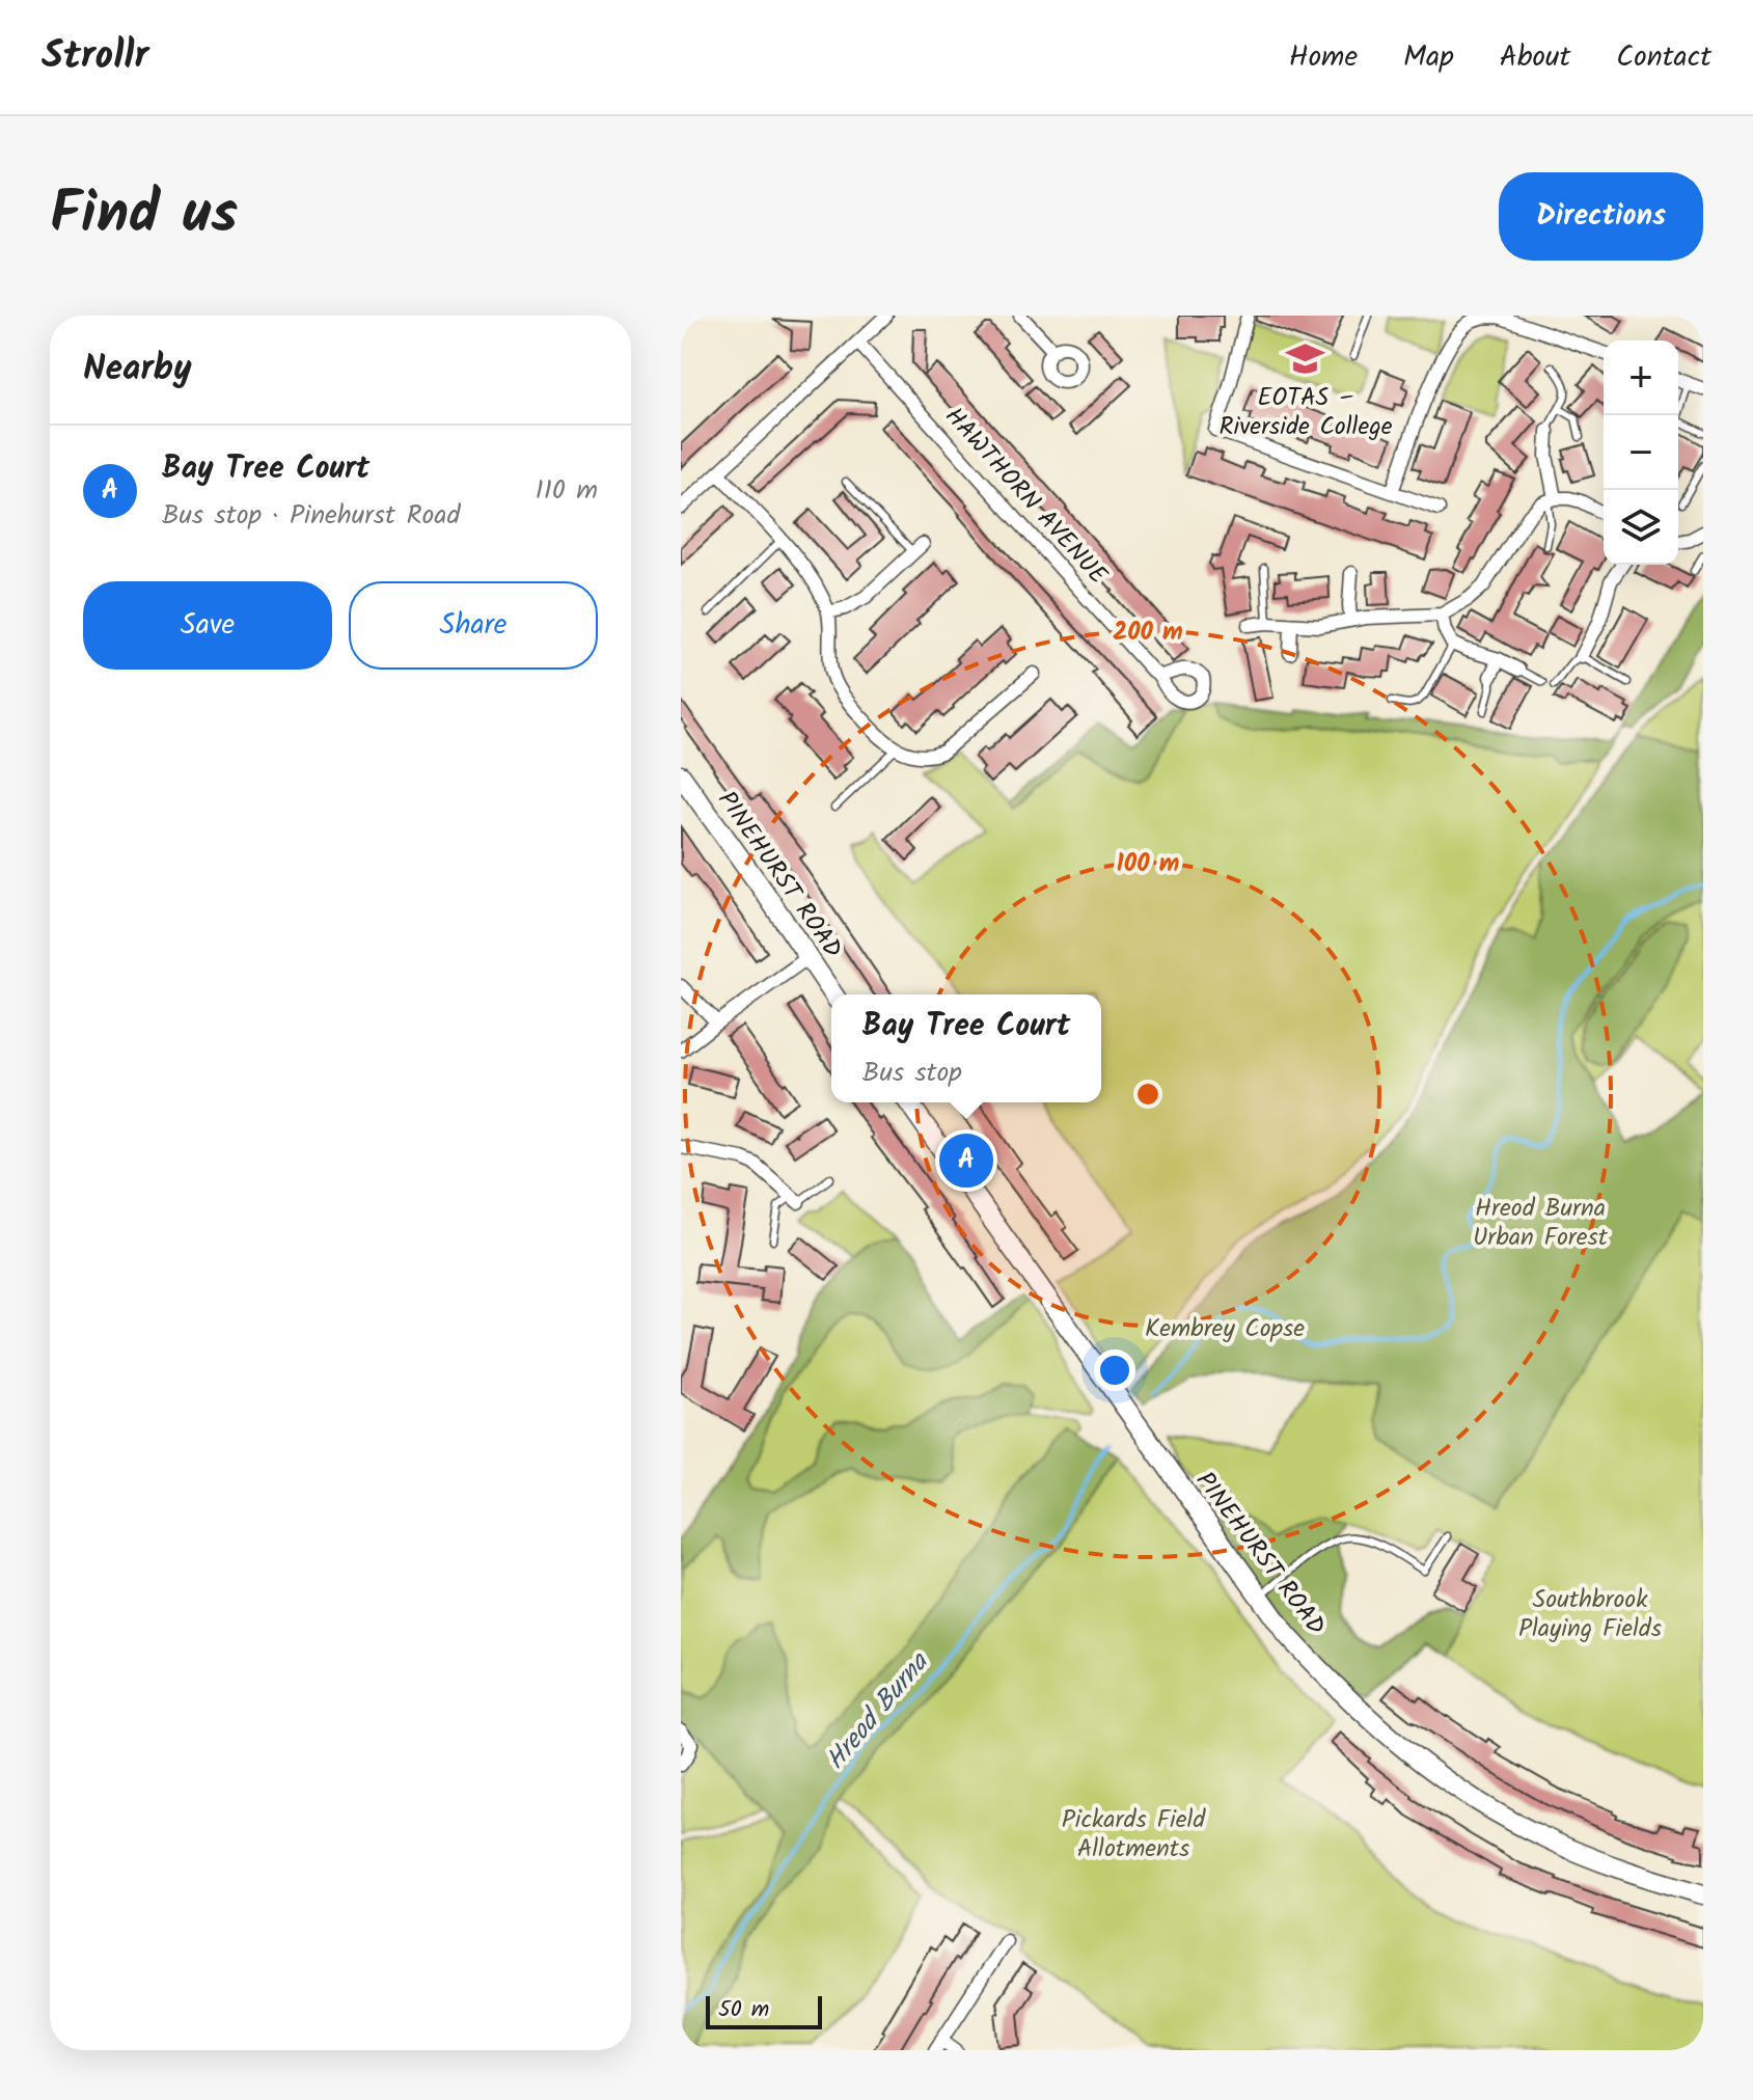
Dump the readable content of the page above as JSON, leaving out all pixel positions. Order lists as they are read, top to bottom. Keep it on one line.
{"streets":{"street":["HAWTHORN AVENUE","PINEHURST ROAD"]},"water":["Hreod Burna"],"parks":["Hreod Burna Urban Forest","Kembrey Copse","Southbrook Playing Fields","Pickards Field Allotments"],"places":{"school or university":["EOTAS – Riverside College"]},"scale_bar":"50 m","page":{"header":"Strollr","nav":["Home","Map","About","Contact"],"title":"Find us","buttons":["Directions",["Save","Share"]],"heading":"Nearby","map_buttons":["+","−"],"list":[{"mark":"A","name":"Bay Tree Court","note":"Bus stop · Pinehurst Road","value":"110 m"}],"popup":["Bay Tree Court","Bus stop"],"pins":"A","scale":"50 m"},"rings":["200 m","100 m"]}
